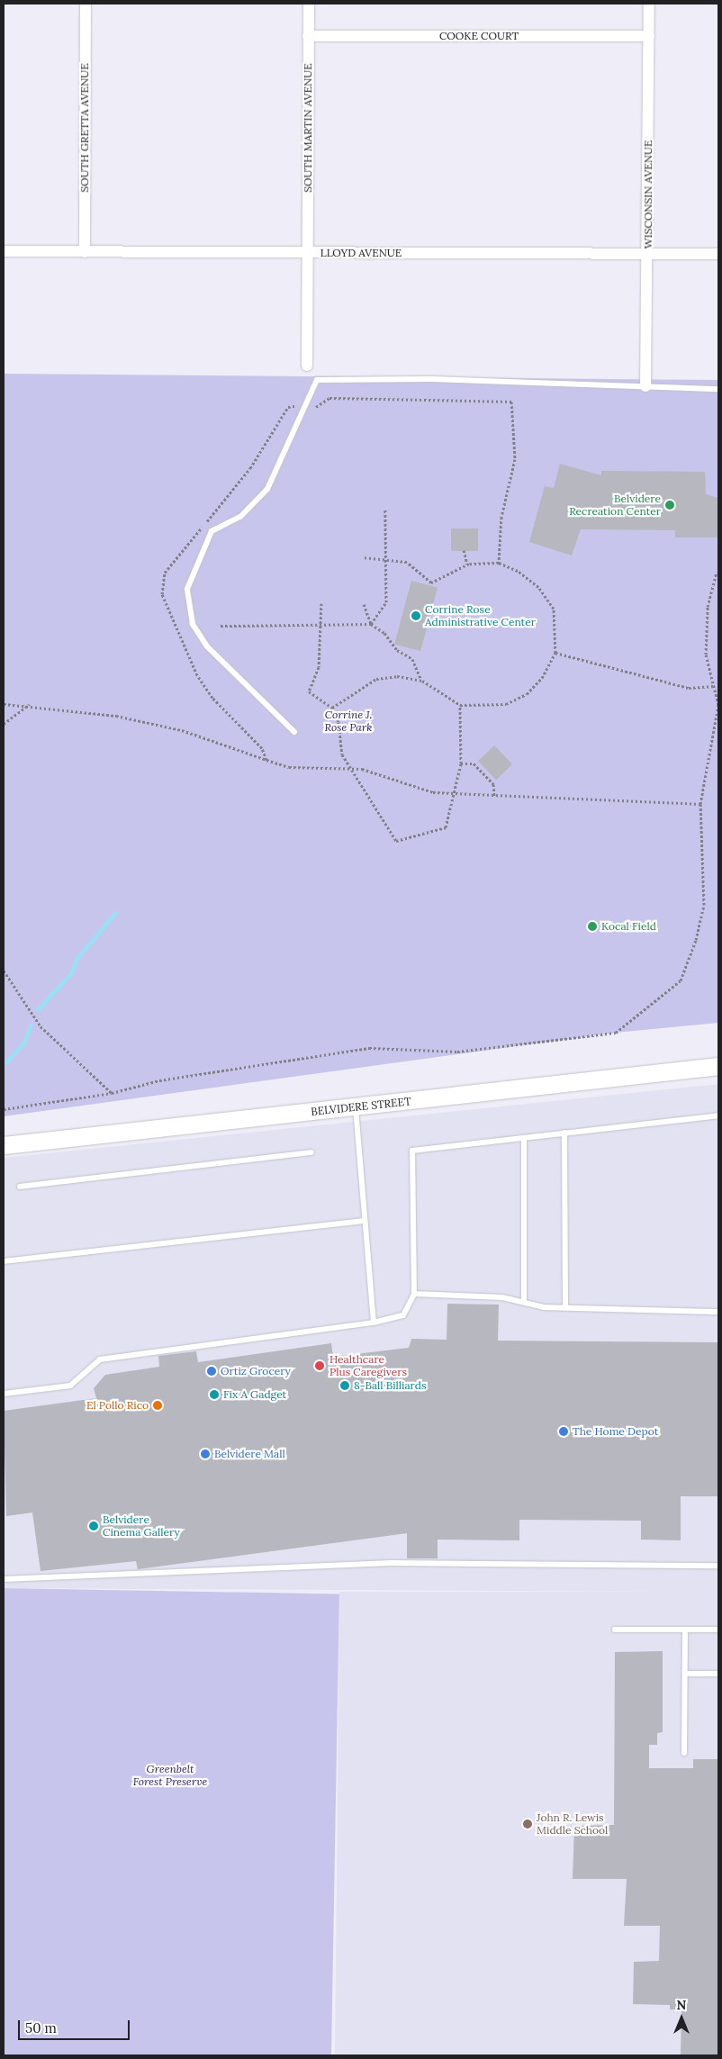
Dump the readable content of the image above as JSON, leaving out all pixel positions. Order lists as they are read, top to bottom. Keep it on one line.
{"streets":{"main road":["BELVIDERE STREET"],"street":["COOKE COURT","SOUTH GRETTA AVENUE","SOUTH MARTIN AVENUE","WISCONSIN AVENUE","LLOYD AVENUE"]},"crossings":[["COOKE COURT","SOUTH MARTIN AVENUE"],["COOKE COURT","WISCONSIN AVENUE"],["SOUTH GRETTA AVENUE","LLOYD AVENUE"],["SOUTH MARTIN AVENUE","LLOYD AVENUE"],["WISCONSIN AVENUE","LLOYD AVENUE"]],"parks":["Corrine J. Rose Park","Greenbelt Forest Preserve"],"places":["Belvidere Recreation Center","Corrine Rose Administrative Center","Kocal Field","Healthcare Plus Caregivers","Ortiz Grocery","8-Ball Billiards","Fix A Gadget","El Pollo Rico","The Home Depot","Belvidere Mall","Belvidere Cinema Gallery","John R. Lewis Middle School"],"scale_bar":"50 m","north":"top"}
